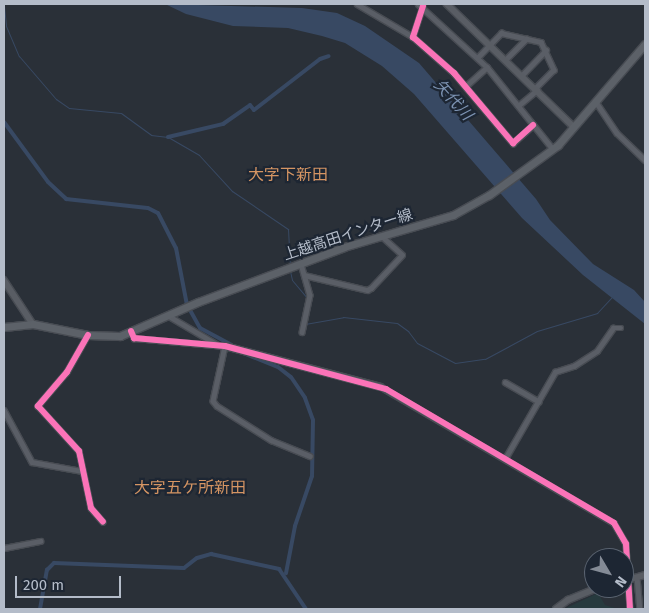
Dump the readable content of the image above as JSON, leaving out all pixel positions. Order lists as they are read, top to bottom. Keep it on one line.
{"streets":{"main road":["上越高田インター線"]},"districts":["大字下新田","大字五ケ所新田"],"water":["矢代川"],"scale_bar":"200 m","north":"bottom right"}
